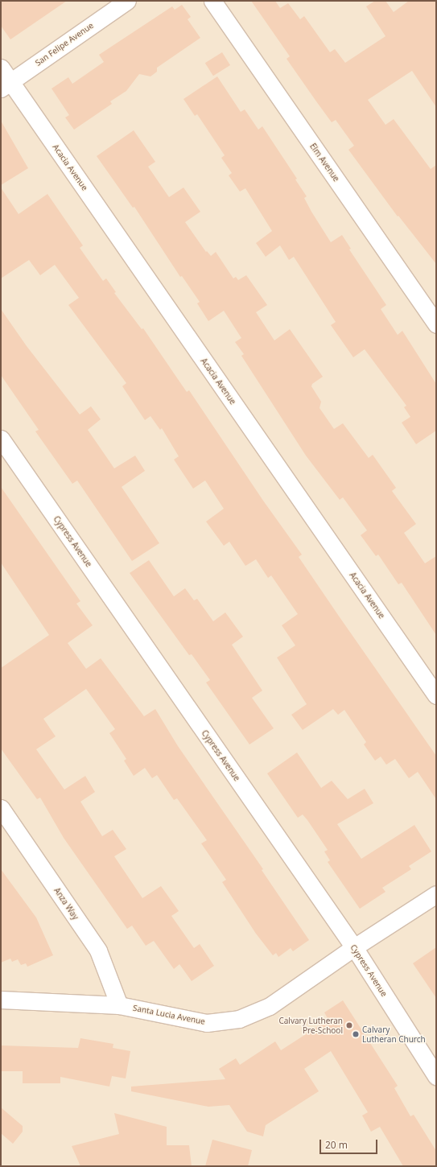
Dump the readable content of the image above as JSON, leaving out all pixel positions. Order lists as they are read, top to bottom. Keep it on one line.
{"streets":{"street":["San Felipe Avenue","Elm Avenue","Acacia Avenue","Cypress Avenue","Anza Way","Santa Lucia Avenue"]},"crossings":[["San Felipe Avenue","Acacia Avenue"],["Cypress Avenue","Santa Lucia Avenue"],["Anza Way","Santa Lucia Avenue"]],"places":["Calvary Lutheran Pre-School","Calvary Lutheran Church"],"scale_bar":"20 m"}
